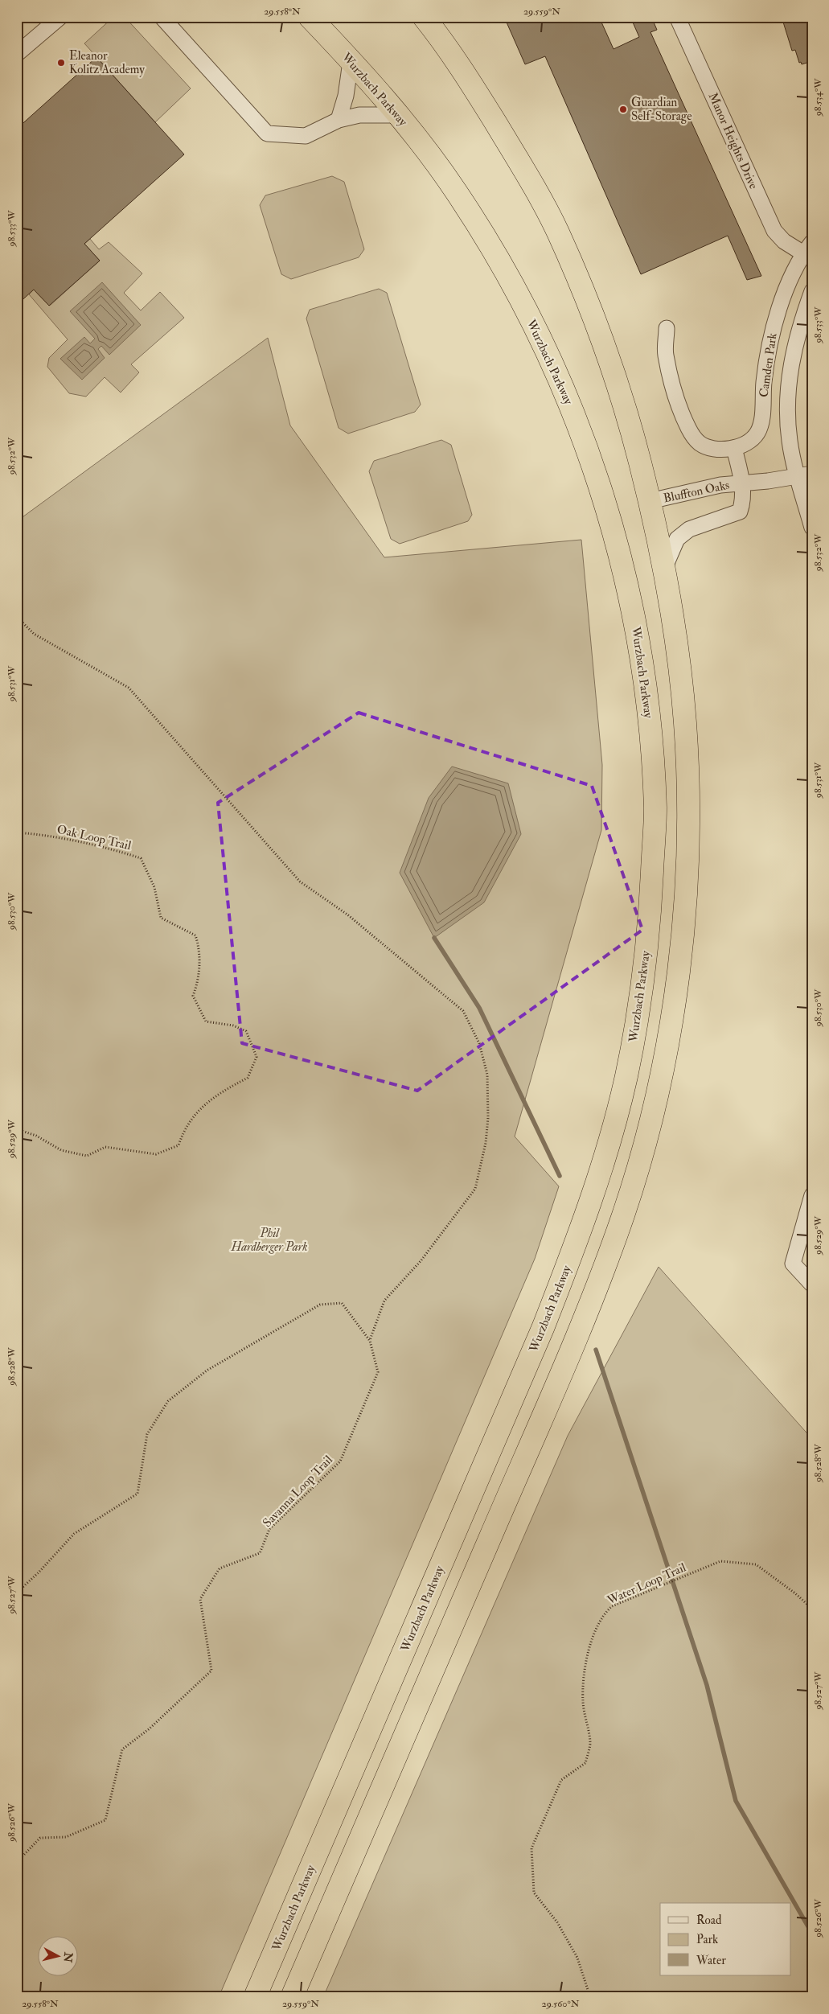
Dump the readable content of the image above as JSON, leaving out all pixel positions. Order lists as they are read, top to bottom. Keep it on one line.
{"streets":{"highway":["Wurzbach Parkway"],"street":["Manor Heights Drive","Camden Park","Bluffton Oaks"],"path":["Oak Loop Trail","Savanna Loop Trail","Water Loop Trail"]},"crossings":[["Manor Heights Drive","Camden Park"]],"parks":["Phil Hardberger Park"],"places":["Eleanor Kolitz Academy","Guardian Self-Storage"],"legend":["Road","Park","Water"],"north":"right","coordinates":["29.558°N","29.559°N","98.534°W","98.533°W","98.532°W","98.531°W","98.530°W","98.529°W","98.528°W","98.527°W","98.526°W","29.560°N"]}
